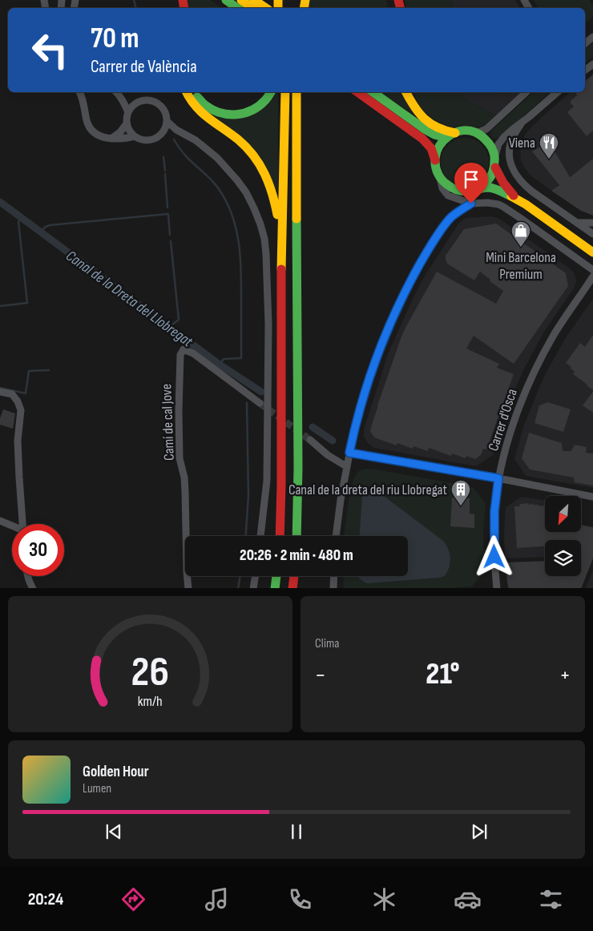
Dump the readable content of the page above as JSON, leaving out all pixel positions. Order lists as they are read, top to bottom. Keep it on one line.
{"streets":{"street":["Carrer d'Osca","Camí de cal Jove"]},"water":["Canal de la Dreta del Llobregat"],"places":{"restaurant":["Viena"],"shop":["Mini Barcelona Premium"],"building":["Canal de la dreta del riu Llobregat"]},"north":"bottom left","page":{"turn":["70 m","Carrer de València"],"limit":"30","trip":"20:26 · 2 min · 480 m","tile":"Clima","heat":["−","21°","+"],"song":["Golden Hour","Lumen"],"tabs":"20:24","gauge":["26","km/h"]}}
